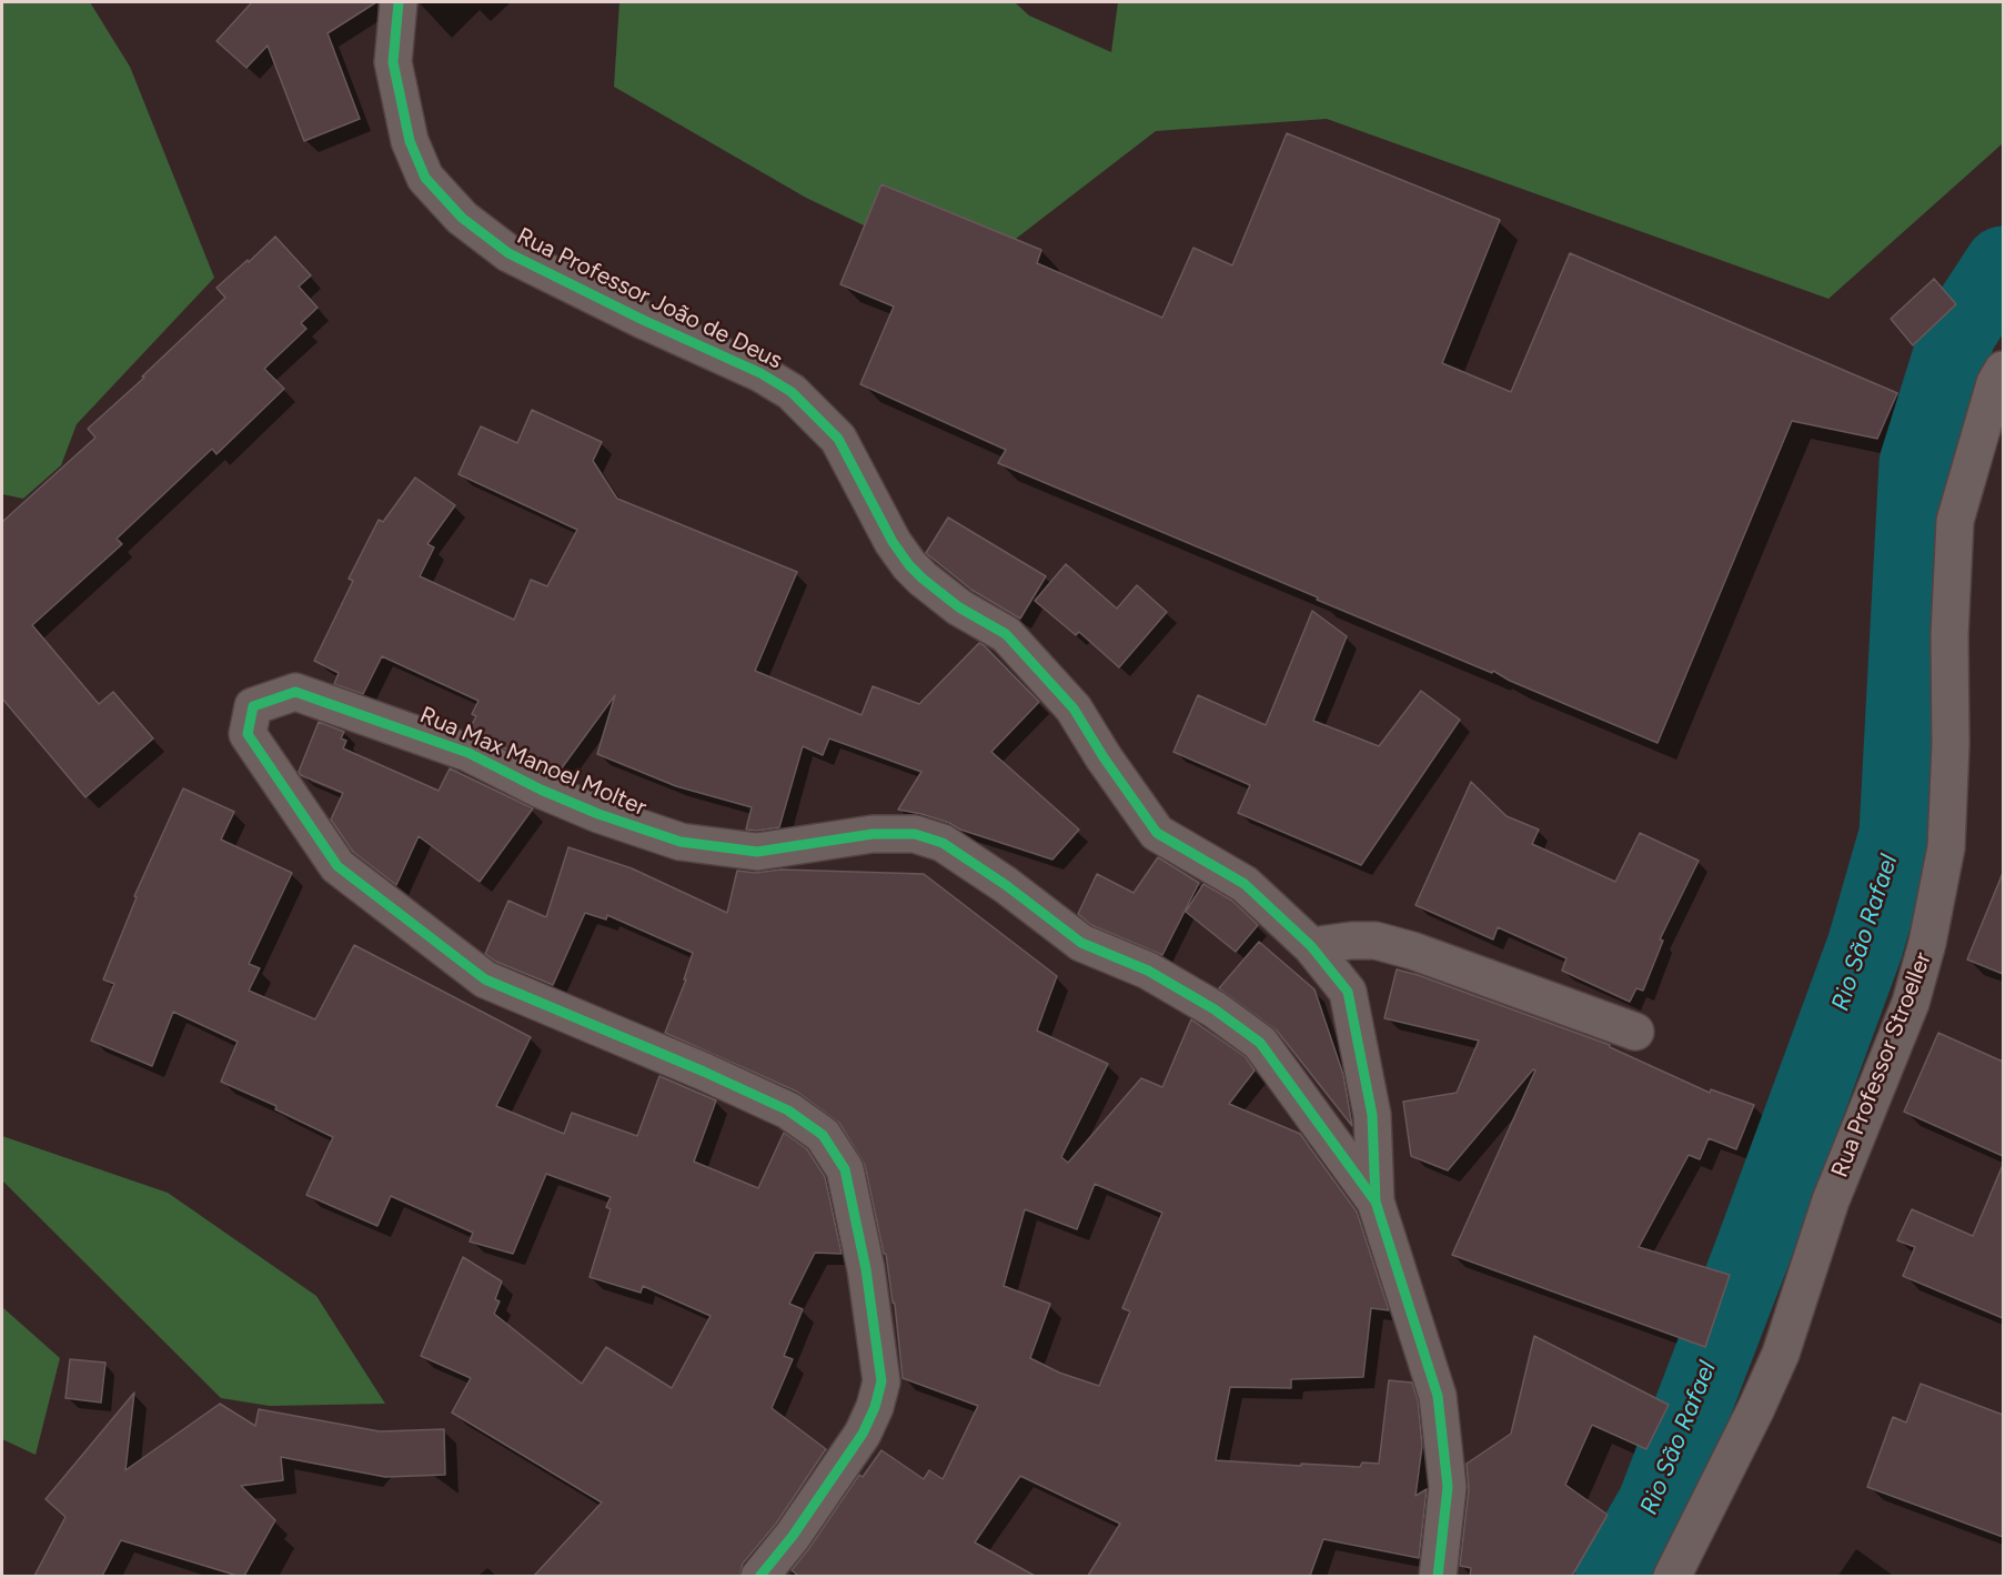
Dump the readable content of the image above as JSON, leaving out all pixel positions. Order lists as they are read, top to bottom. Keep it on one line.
{"streets":{"street":["Rua Professor João de Deus","Rua Max Manoel Molter","Rua Professor Stroeller"]},"crossings":[["Rua Professor João de Deus","Rua Max Manoel Molter"]],"water":["Rio São Rafael"]}
